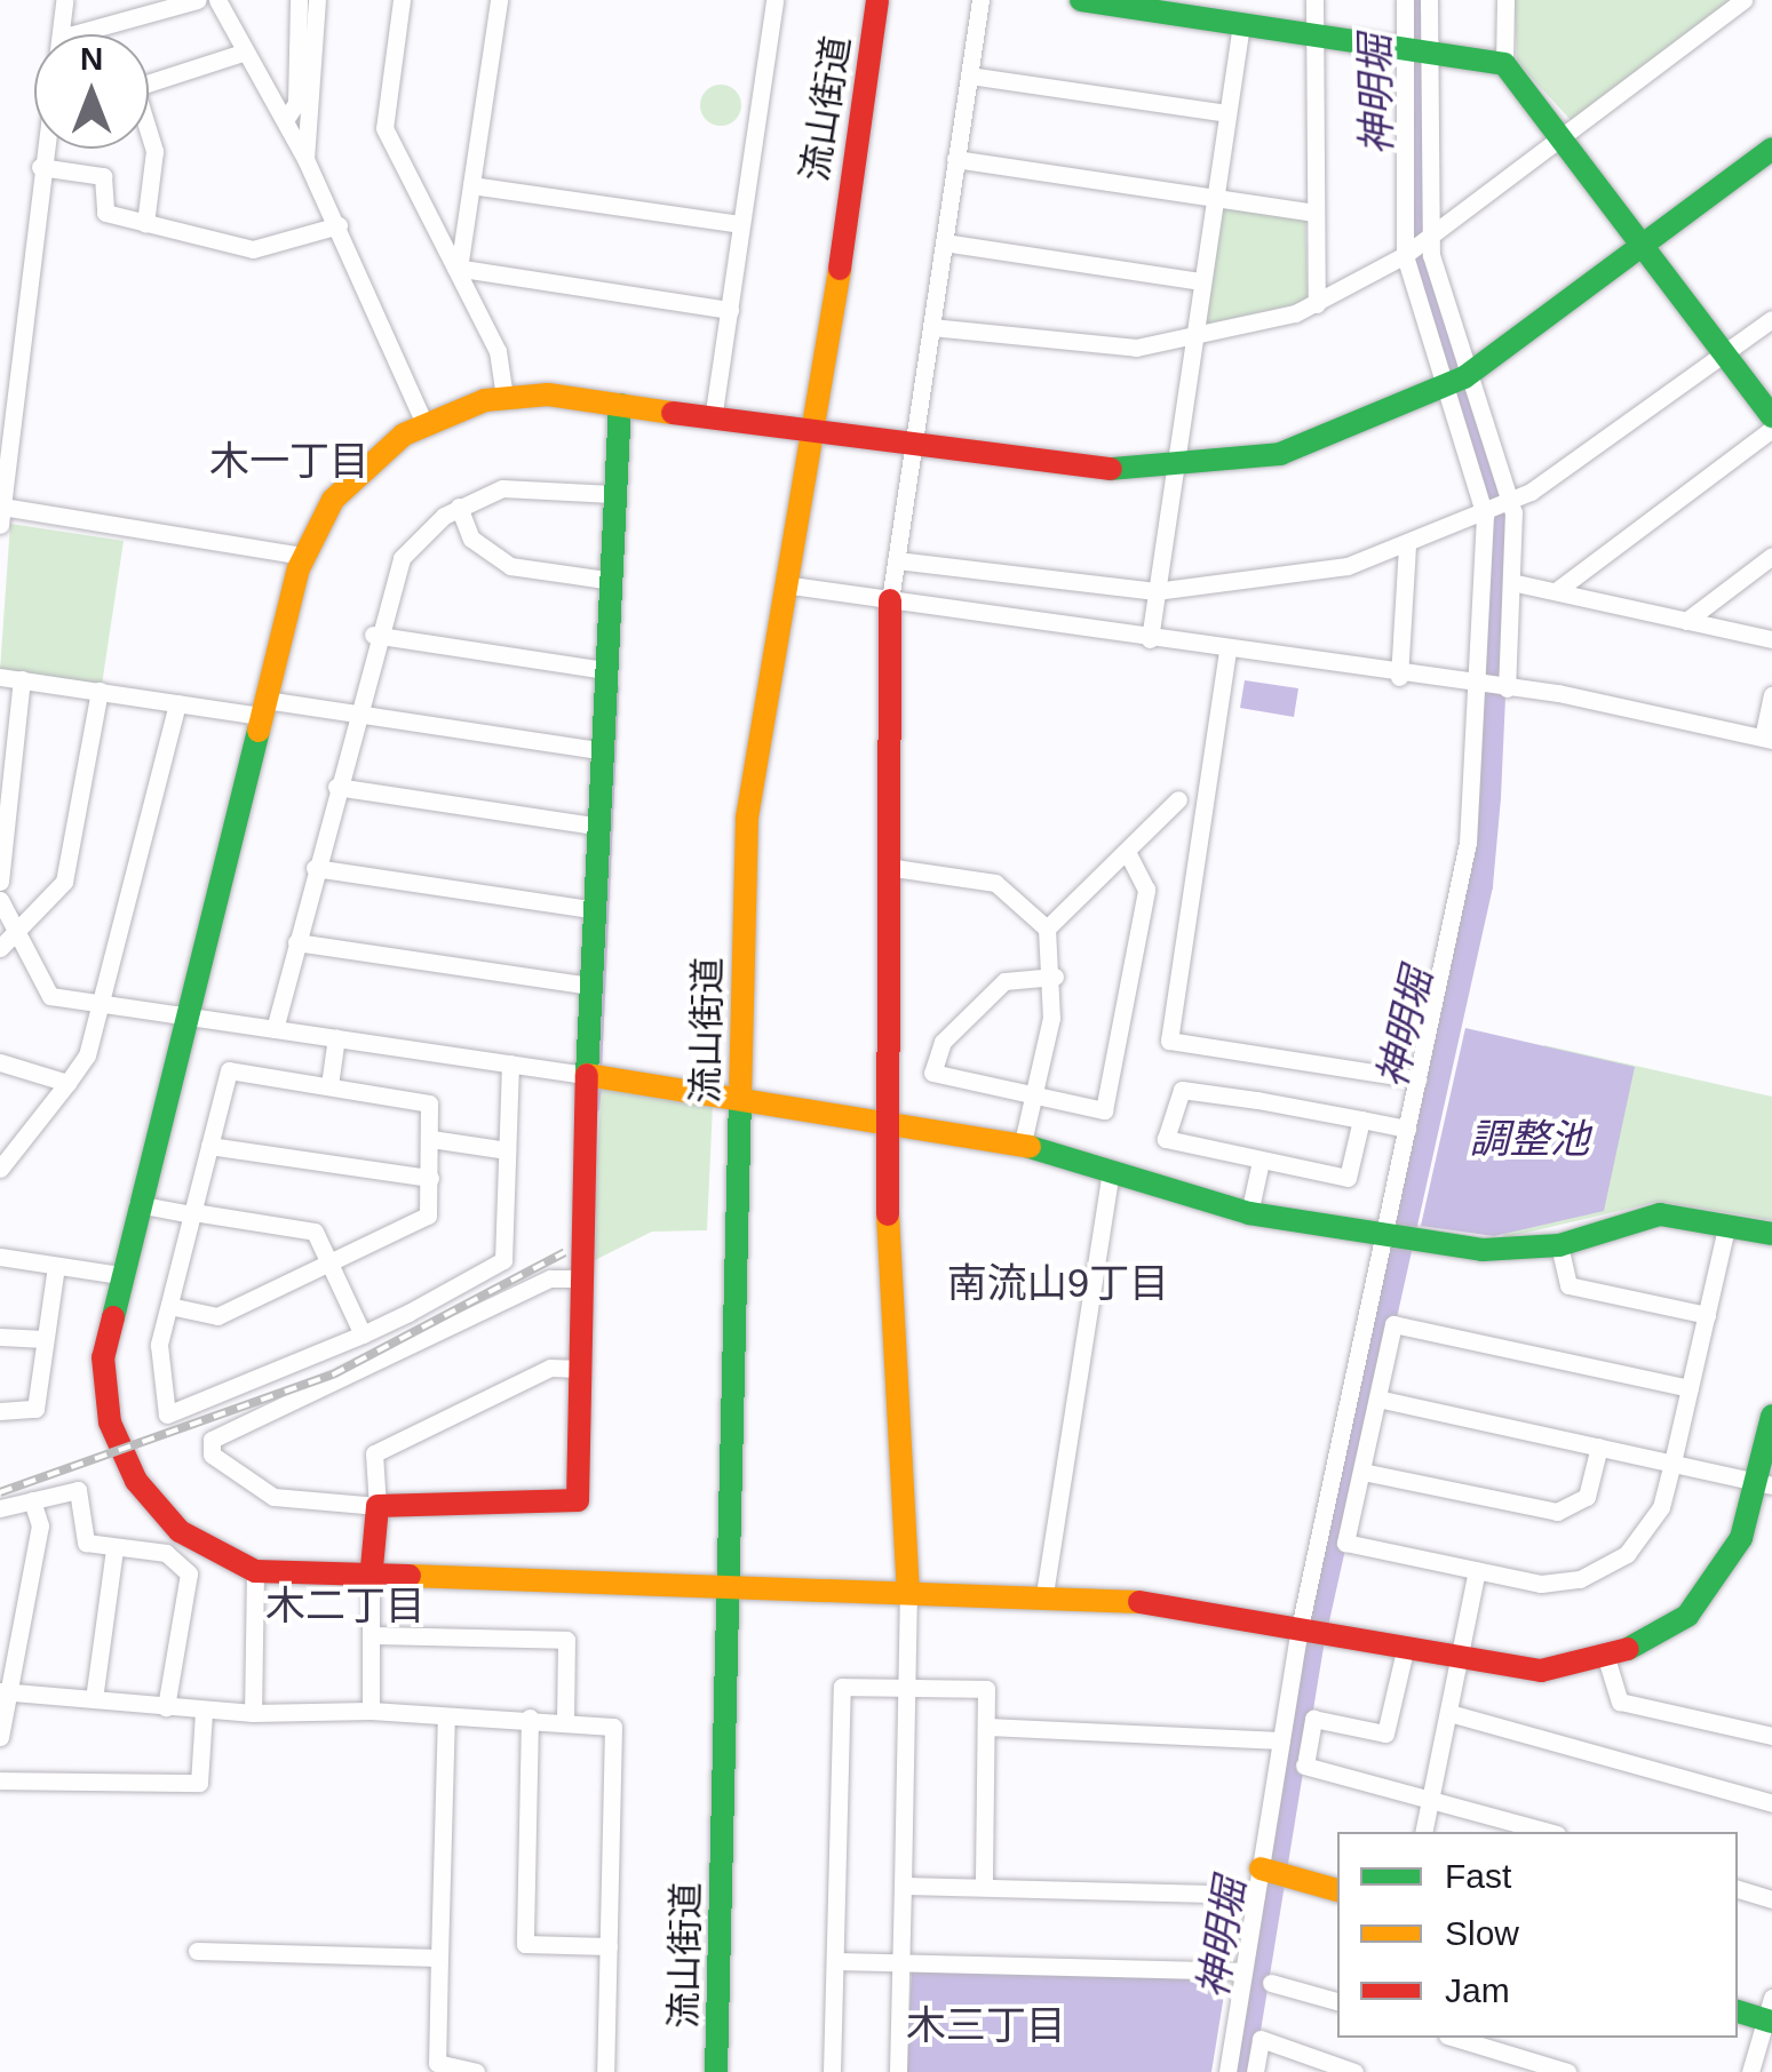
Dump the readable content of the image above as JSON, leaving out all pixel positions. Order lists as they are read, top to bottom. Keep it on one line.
{"streets":{"street":["流山街道"]},"districts":["木一丁目","南流山9丁目","木二丁目","木三丁目"],"water":["神明堀","調整池"],"legend":["Fast","Slow","Jam"],"north":"top"}
